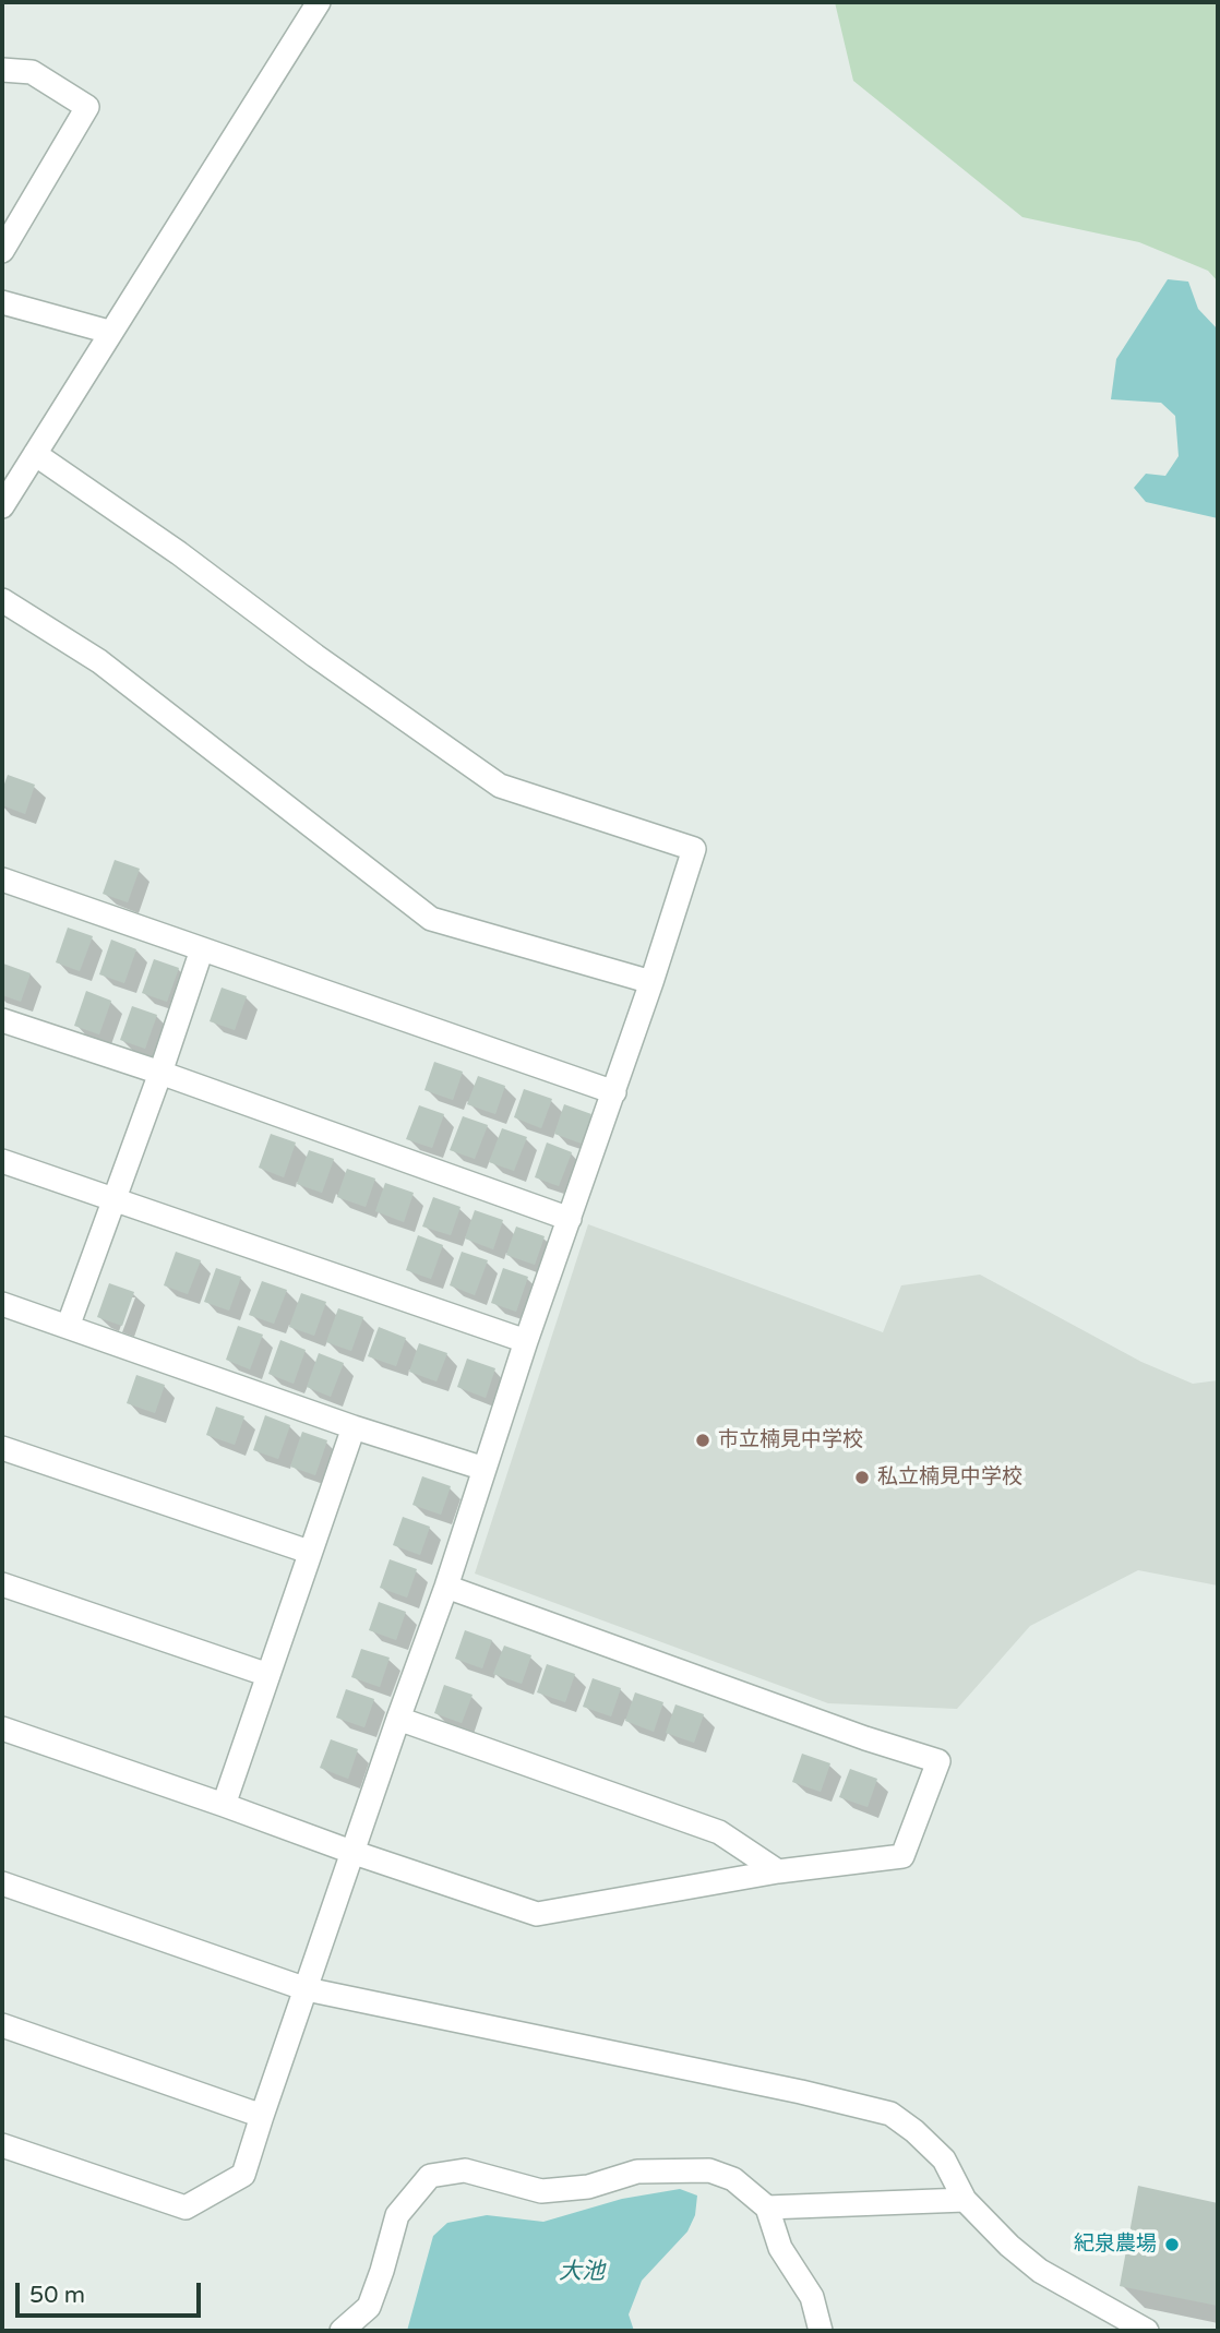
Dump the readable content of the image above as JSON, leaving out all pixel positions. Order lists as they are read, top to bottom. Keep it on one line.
{"water":["大池"],"places":["市立楠見中学校","私立楠見中学校","紀泉農場"],"scale_bar":"50 m"}
